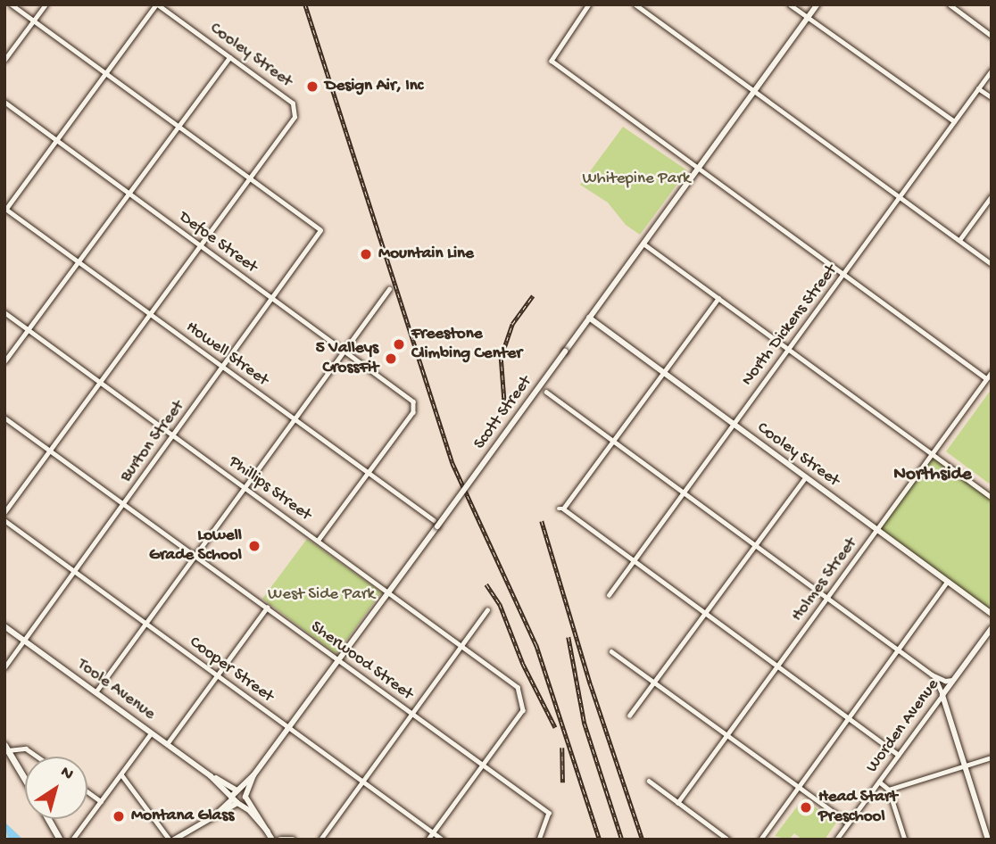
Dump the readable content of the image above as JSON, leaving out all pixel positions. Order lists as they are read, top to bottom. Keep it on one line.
{"streets":{"street":["Cooley Street","Defoe Street","North Dickens Street","Howell Street","Scott Street","Burton Street","Phillips Street","Holmes Street","Sherwood Street","Cooper Street","Toole Avenue","Worden Avenue"]},"crossings":[["Cooley Street","North Dickens Street"],["Cooley Street","Scott Street"],["Cooley Street","Burton Street"],["Cooley Street","Holmes Street"],["Defoe Street","Howell Street"],["Defoe Street","Burton Street"],["Howell Street","Scott Street"],["Howell Street","Burton Street"],["Scott Street","Phillips Street"],["Scott Street","Sherwood Street"],["Scott Street","Cooper Street"],["Burton Street","Phillips Street"],["Burton Street","Sherwood Street"],["Burton Street","Cooper Street"],["Burton Street","Toole Avenue"],["Phillips Street","Sherwood Street"]],"districts":["Northside"],"parks":["Whitepine Park","West Side Park"],"places":["Design Air, Inc","Mountain Line","Freestone Climbing Center","5 Valleys CrossFit","Lowell Grade School","Head Start Preschool","Montana Glass"],"north":"top right"}
